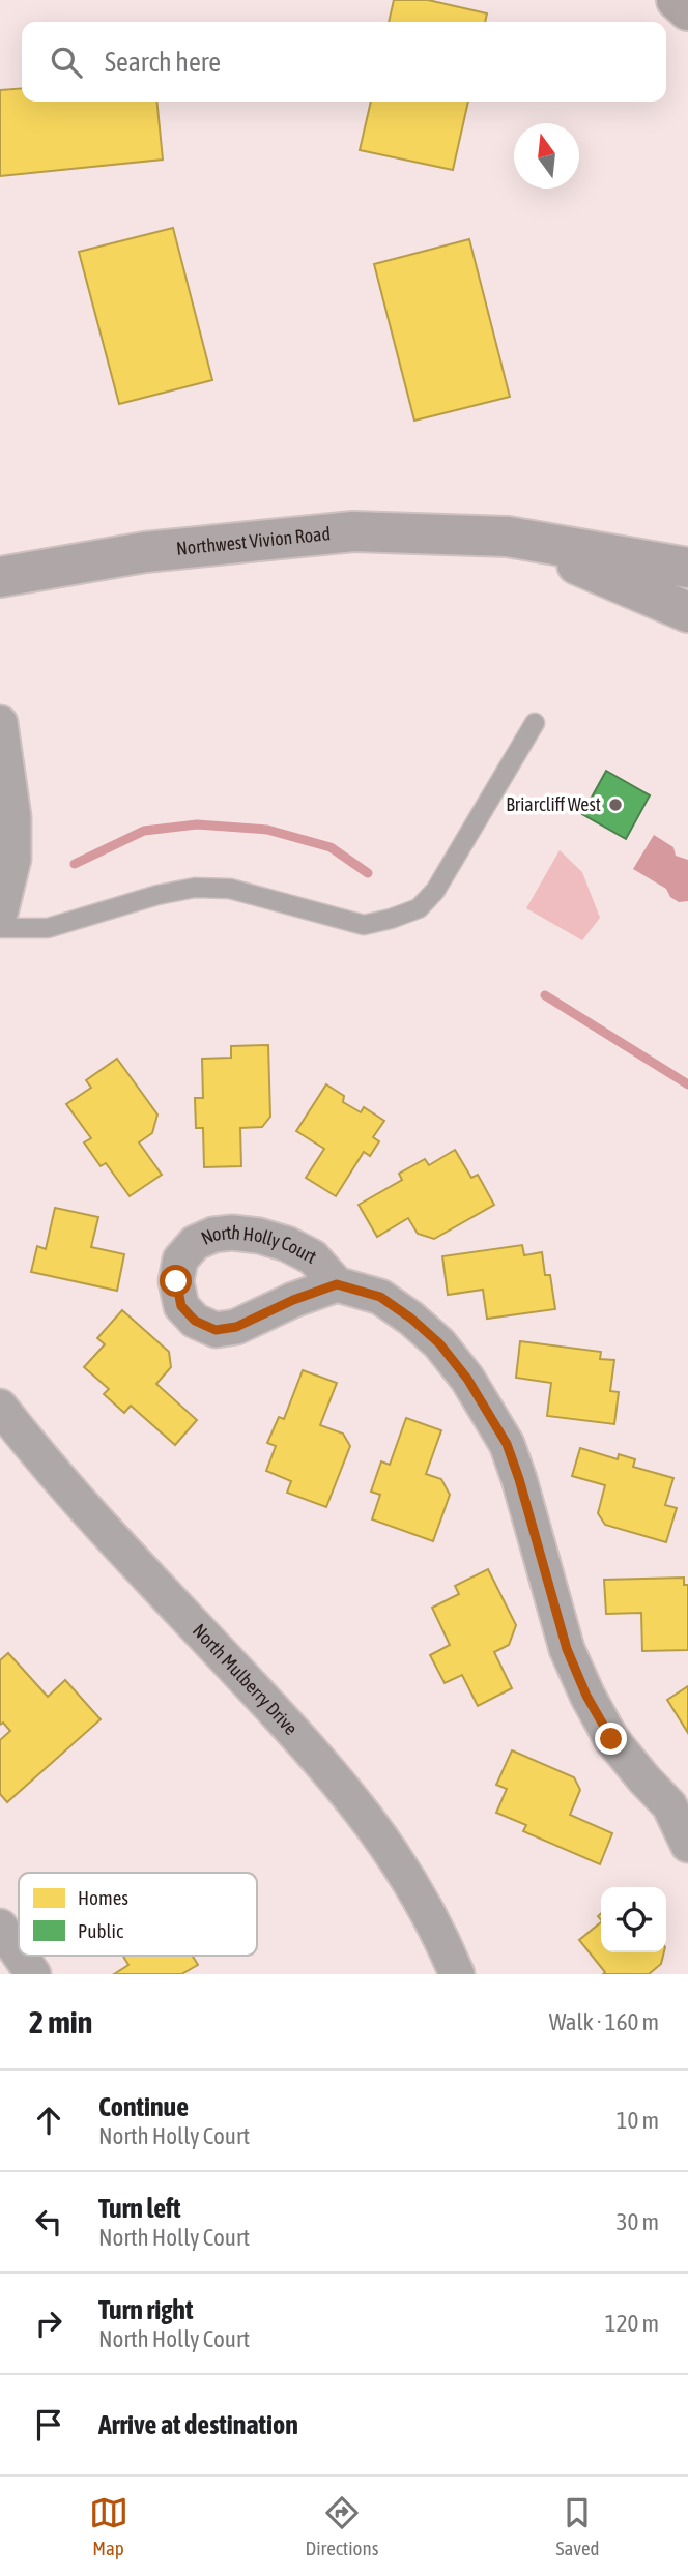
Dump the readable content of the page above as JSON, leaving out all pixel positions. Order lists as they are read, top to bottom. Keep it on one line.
{"streets":{"main road":["Northwest Vivion Road"],"street":["North Holly Court","North Mulberry Drive"]},"places":["Briarcliff West"],"legend":["Homes","Public"],"north":"top","page":{"search":"Search here","heading":["2 min","Walk · 160 m"],"list":[["Continue","North Holly Court","10 m"],["Turn left","North Holly Court","30 m"],["Turn right","North Holly Court","120 m"],"Arrive at destination"],"nav":["Map","Directions","Saved"]}}
